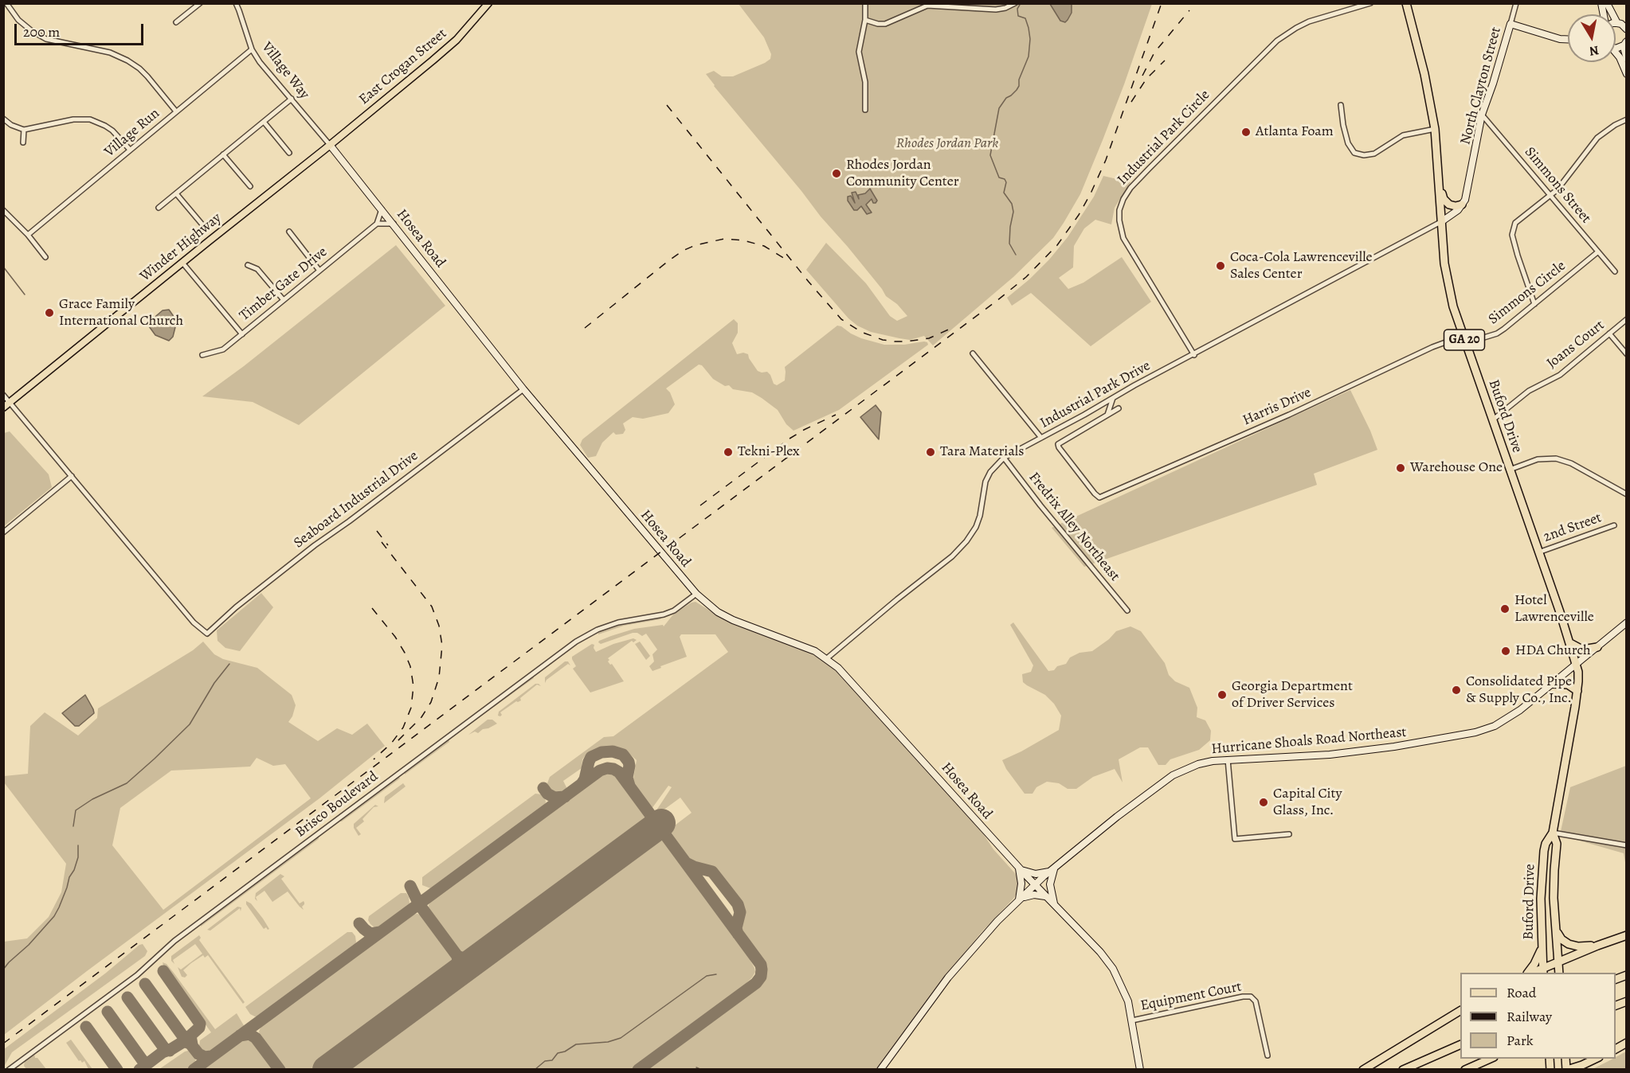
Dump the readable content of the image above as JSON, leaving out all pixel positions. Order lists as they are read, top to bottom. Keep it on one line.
{"streets":{"highway":["GA 20","Buford Drive"],"main road":["East Crogan Street","Winder Highway"],"street":["Village Way","North Clayton Street","Village Run","Industrial Park Circle","Simmons Street","Hosea Road","Timber Gate Drive","Simmons Circle","Joans Court","Industrial Park Drive","Harris Drive","Seaboard Industrial Drive","Fredrix Alley Northeast","2nd Street","Hurricane Shoals Road Northeast","Brisco Boulevard","Equipment Court"]},"crossings":[["East Crogan Street","Village Way"],["East Crogan Street","Hosea Road"],["East Crogan Street","Winder Highway"],["Village Way","Village Run"],["Village Way","Hosea Road"],["Village Way","Winder Highway"],["North Clayton Street","Simmons Street"],["North Clayton Street","Industrial Park Drive"],["North Clayton Street","Buford Drive"],["Industrial Park Circle","Industrial Park Drive"],["Simmons Street","Simmons Circle"],["Hosea Road","Winder Highway"],["Hosea Road","Industrial Park Drive"],["Hosea Road","Seaboard Industrial Drive"],["Hosea Road","Hurricane Shoals Road Northeast"],["Hosea Road","Brisco Boulevard"],["Hosea Road","Equipment Court"],["Simmons Circle","Harris Drive"],["Simmons Circle","Buford Drive"],["Joans Court","Buford Drive"],["Industrial Park Drive","Buford Drive"],["Industrial Park Drive","Fredrix Alley Northeast"],["Harris Drive","Buford Drive"],["Buford Drive","2nd Street"],["Buford Drive","Hurricane Shoals Road Northeast"]],"parks":["Rhodes Jordan Park"],"places":["Atlanta Foam","Rhodes Jordan Community Center","Coca-Cola Lawrenceville Sales Center","Grace Family International Church","Tekni-Plex","Tara Materials","Warehouse One","Hotel Lawrenceville","HDA Church","Consolidated Pipe & Supply Co., Inc.","Georgia Department of Driver Services","Capital City Glass, Inc."],"legend":["Road","Railway","Park"],"scale_bar":"200 m","north":"bottom"}
